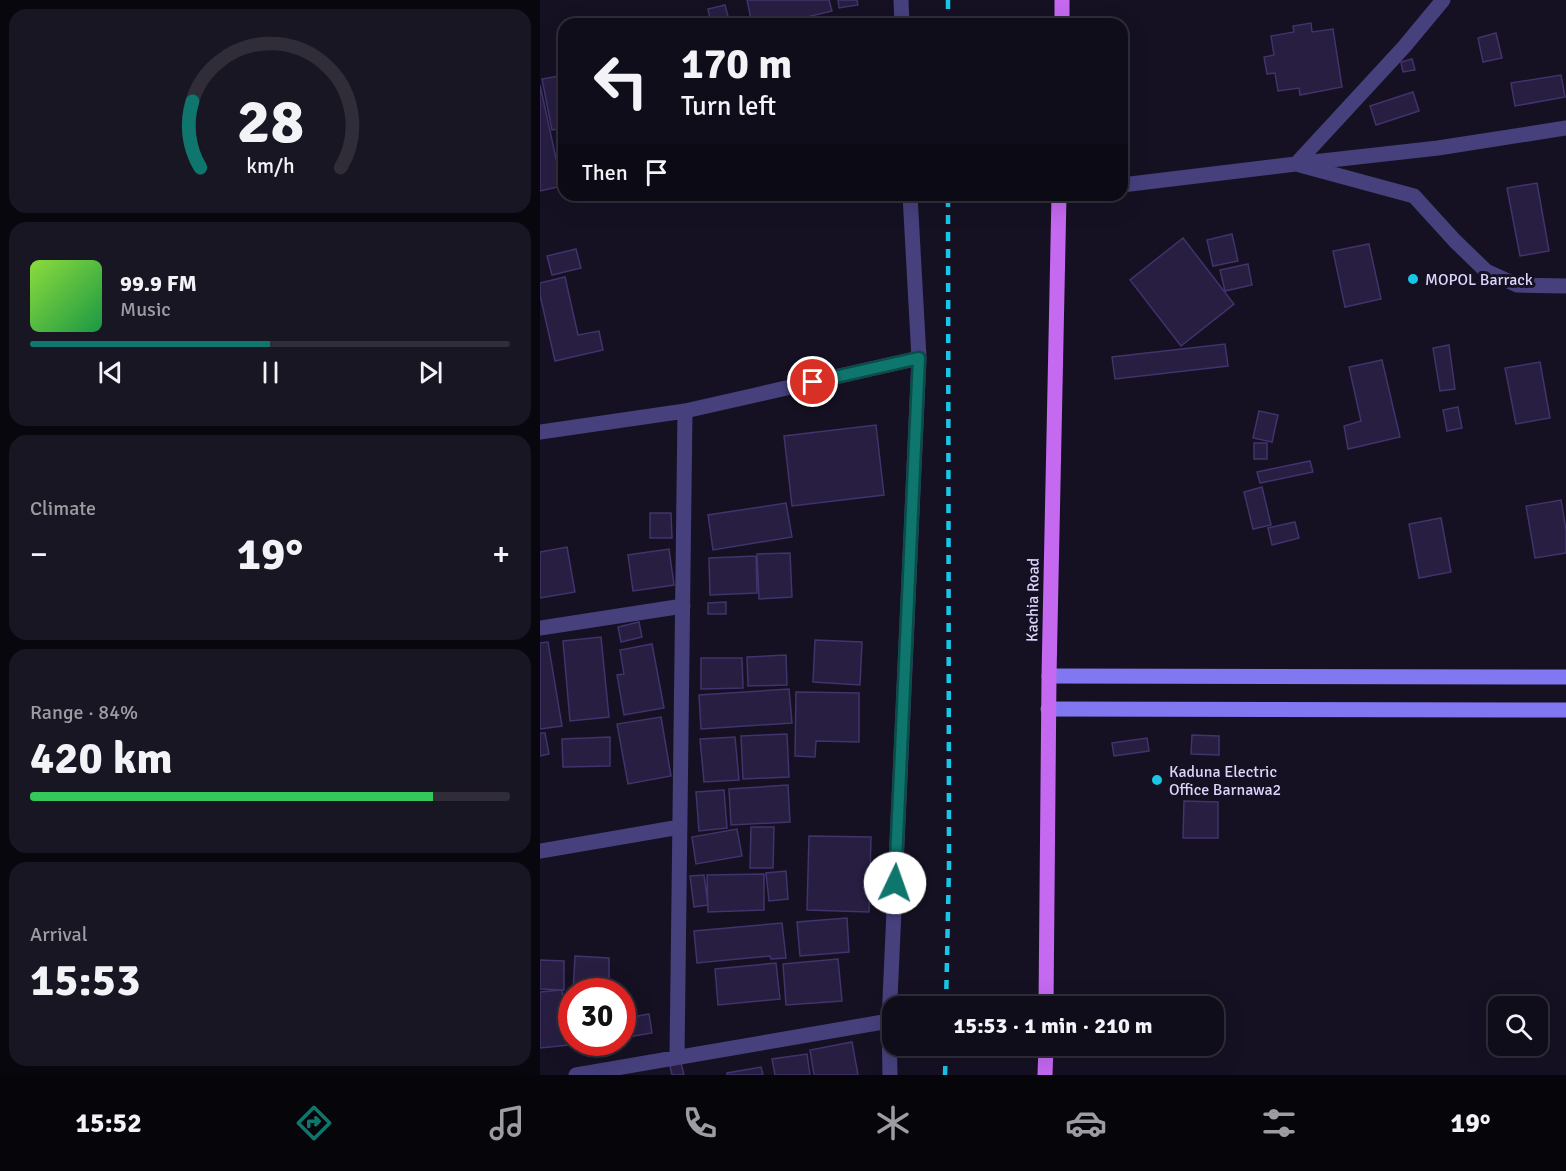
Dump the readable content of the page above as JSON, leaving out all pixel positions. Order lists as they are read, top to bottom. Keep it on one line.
{"streets":{"main road":["Kachia Road"]},"places":["MOPOL Barrack","Kaduna Electric Office Barnawa2"],"page":{"turn":["170 m","Turn left"],"then":"Then","song":["99.9 FM","Music"],"tile":["Climate",["Range · 84%","420 km"],["Arrival","15:53"]],"heat":["−","19°","+"],"limit":"30","trip":"15:53 · 1 min · 210 m","tabs":["15:52","19°"],"gauge":["28","km/h"]}}
